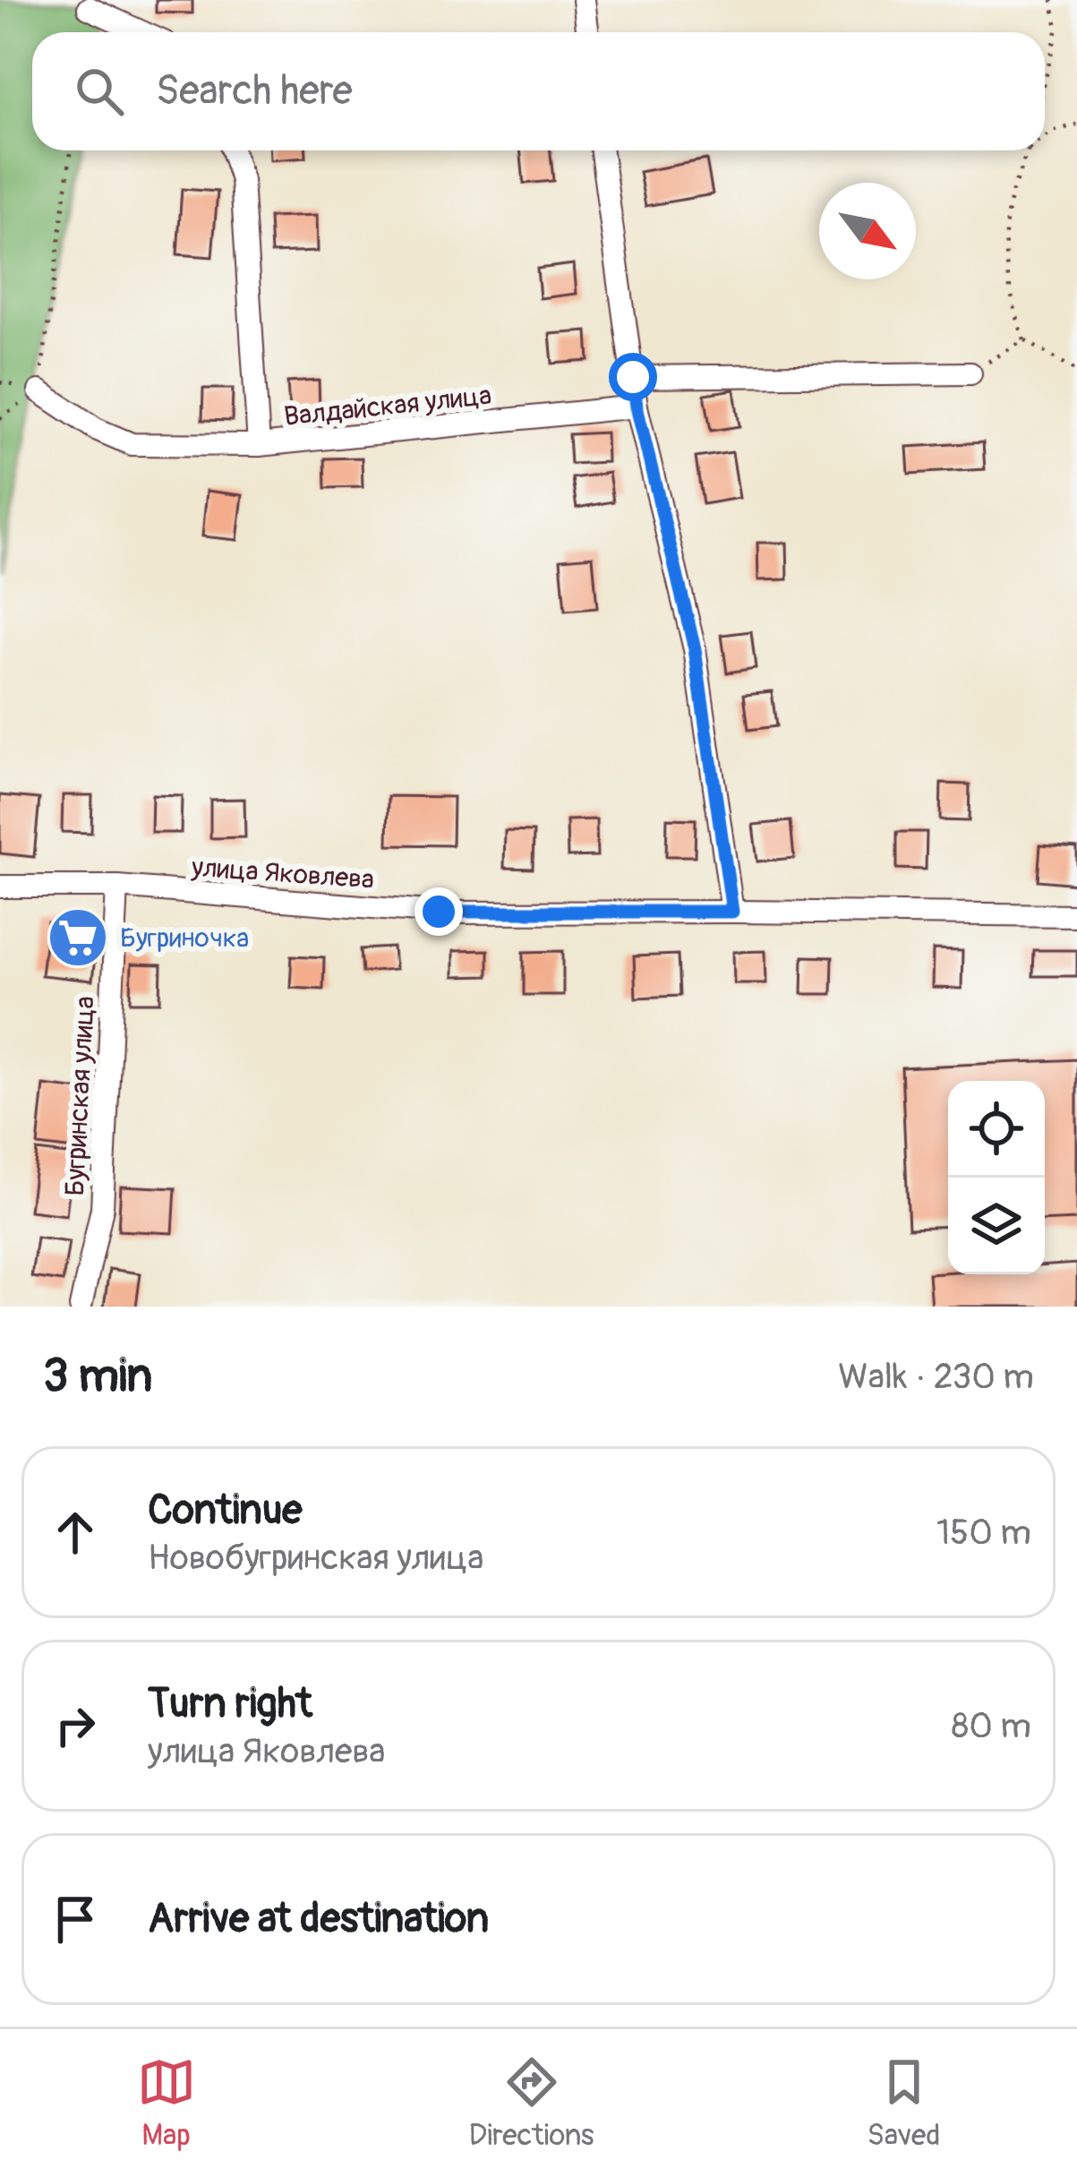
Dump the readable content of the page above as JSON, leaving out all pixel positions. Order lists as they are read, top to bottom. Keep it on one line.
{"streets":{"street":["Валдайская улица","улица Яковлева","Бугринская улица"]},"crossings":[["улица Яковлева","Бугринская улица"]],"places":{"supermarket":["Бугриночка"]},"north":"bottom right","page":{"search":"Search here","heading":["3 min","Walk · 230 m"],"list":[["Continue","Новобугринская улица","150 m"],["Turn right","улица Яковлева","80 m"],"Arrive at destination"],"nav":["Map","Directions","Saved"]}}
